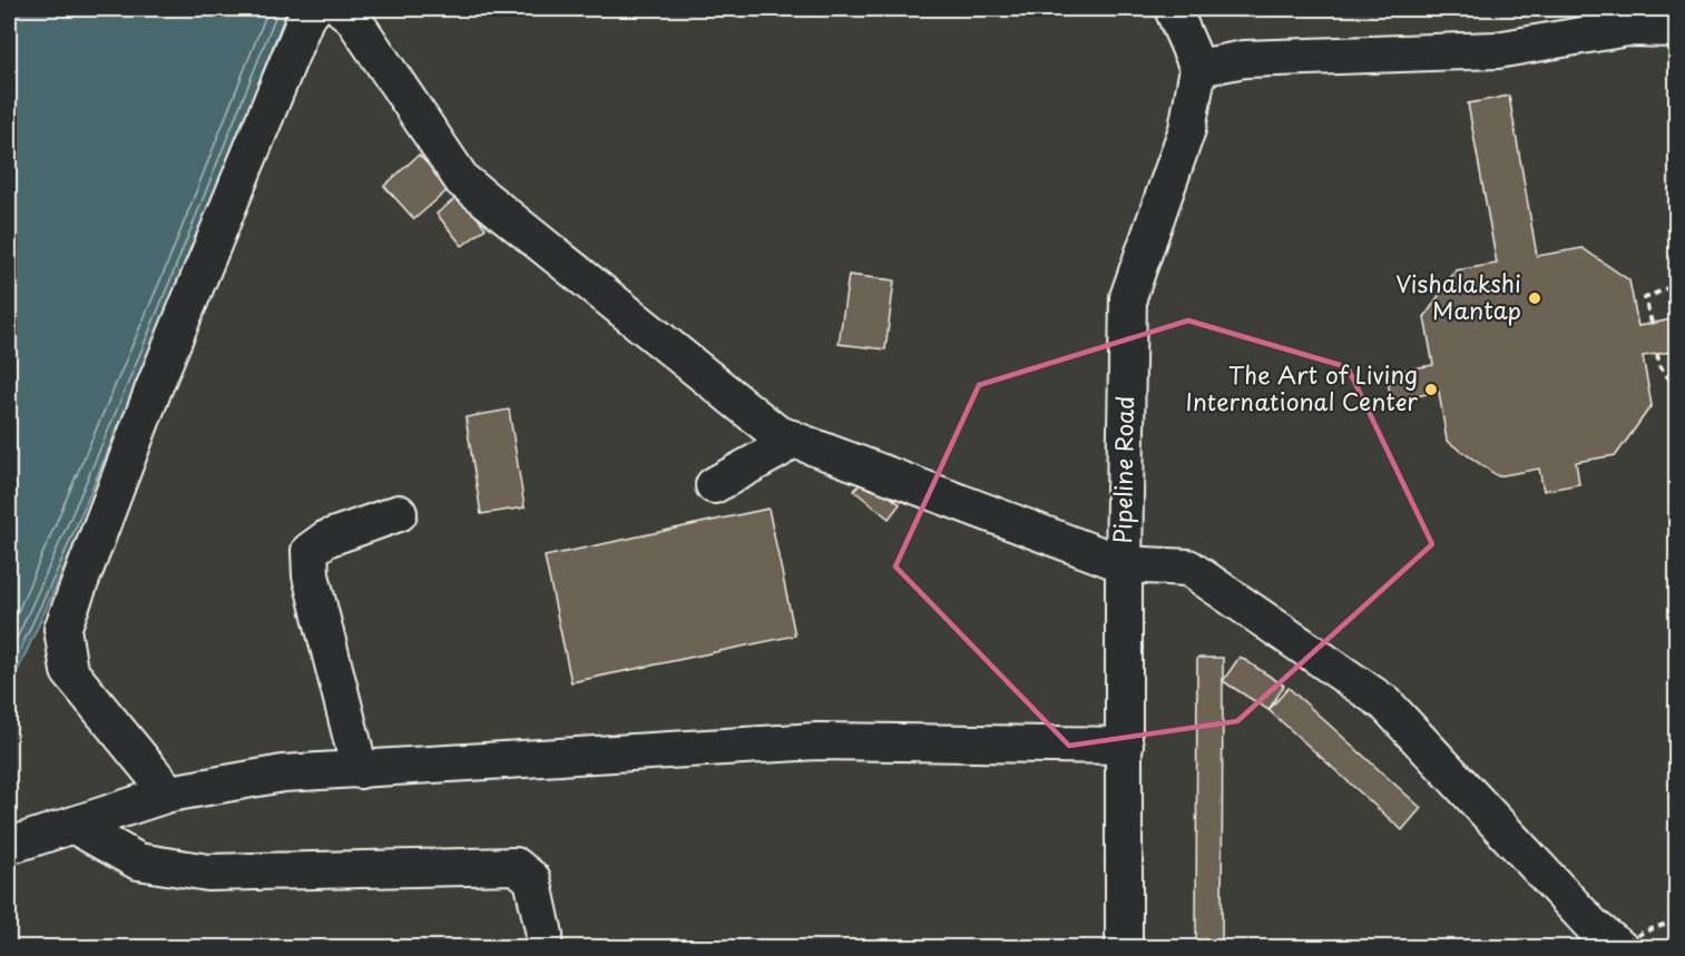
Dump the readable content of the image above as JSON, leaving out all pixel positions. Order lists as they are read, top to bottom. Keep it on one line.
{"streets":{"street":["Pipeline Road"]},"places":["Vishalakshi Mantap","The Art of Living International Center"]}
